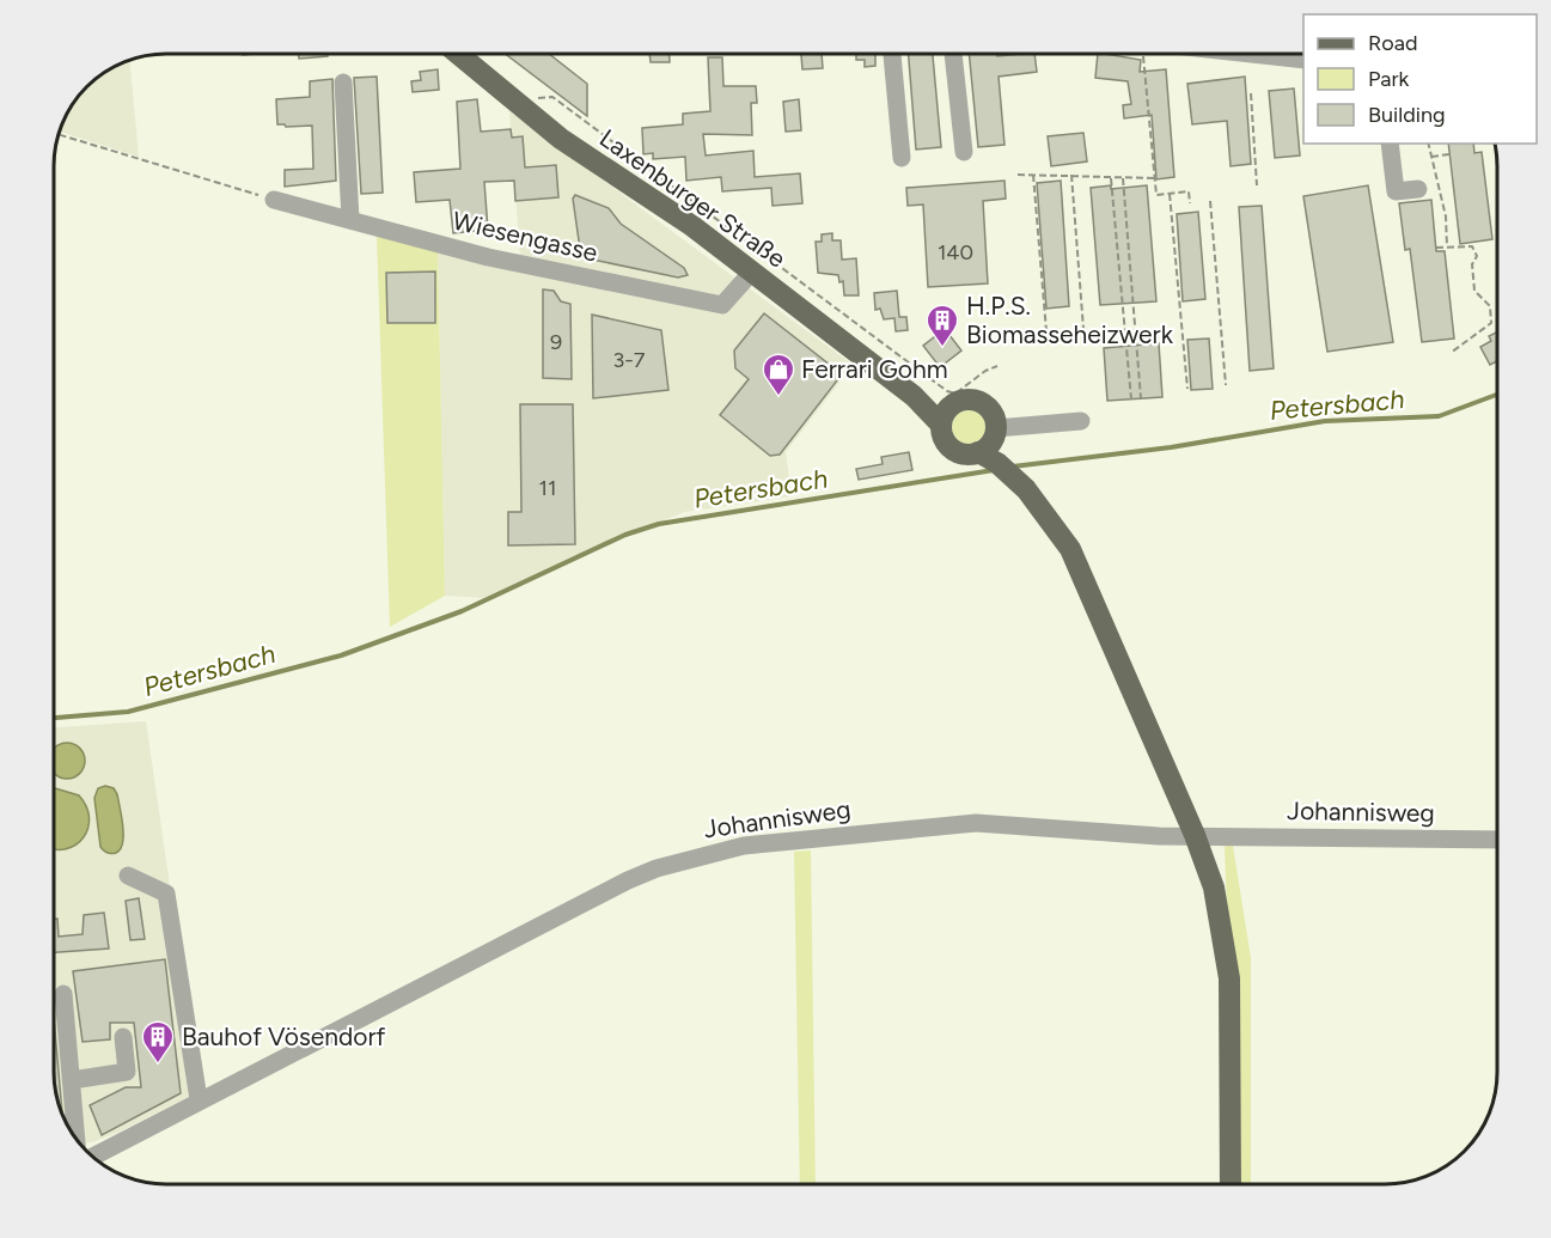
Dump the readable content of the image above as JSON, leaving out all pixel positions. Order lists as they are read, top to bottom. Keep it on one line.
{"streets":{"main road":["Laxenburger Straße"],"street":["Wiesengasse","Johannisweg"]},"crossings":[["Laxenburger Straße","Wiesengasse"]],"water":["Petersbach"],"places":{"building":["H.P.S. Biomasseheizwerk","Bauhof Vösendorf"],"shop":["Ferrari Gohm"]},"house_numbers":["140","9","3-7","11"],"legend":["Road","Park","Building"]}
